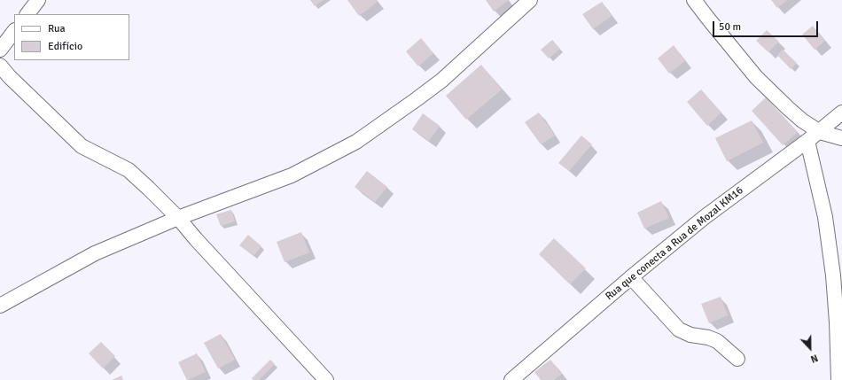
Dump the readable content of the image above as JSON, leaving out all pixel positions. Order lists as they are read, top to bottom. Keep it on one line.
{"streets":{"street":["Rua que conecta a Rua de Mozal KM16"]},"legend":["Rua","Edifício"],"scale_bar":"50 m","north":"bottom"}
